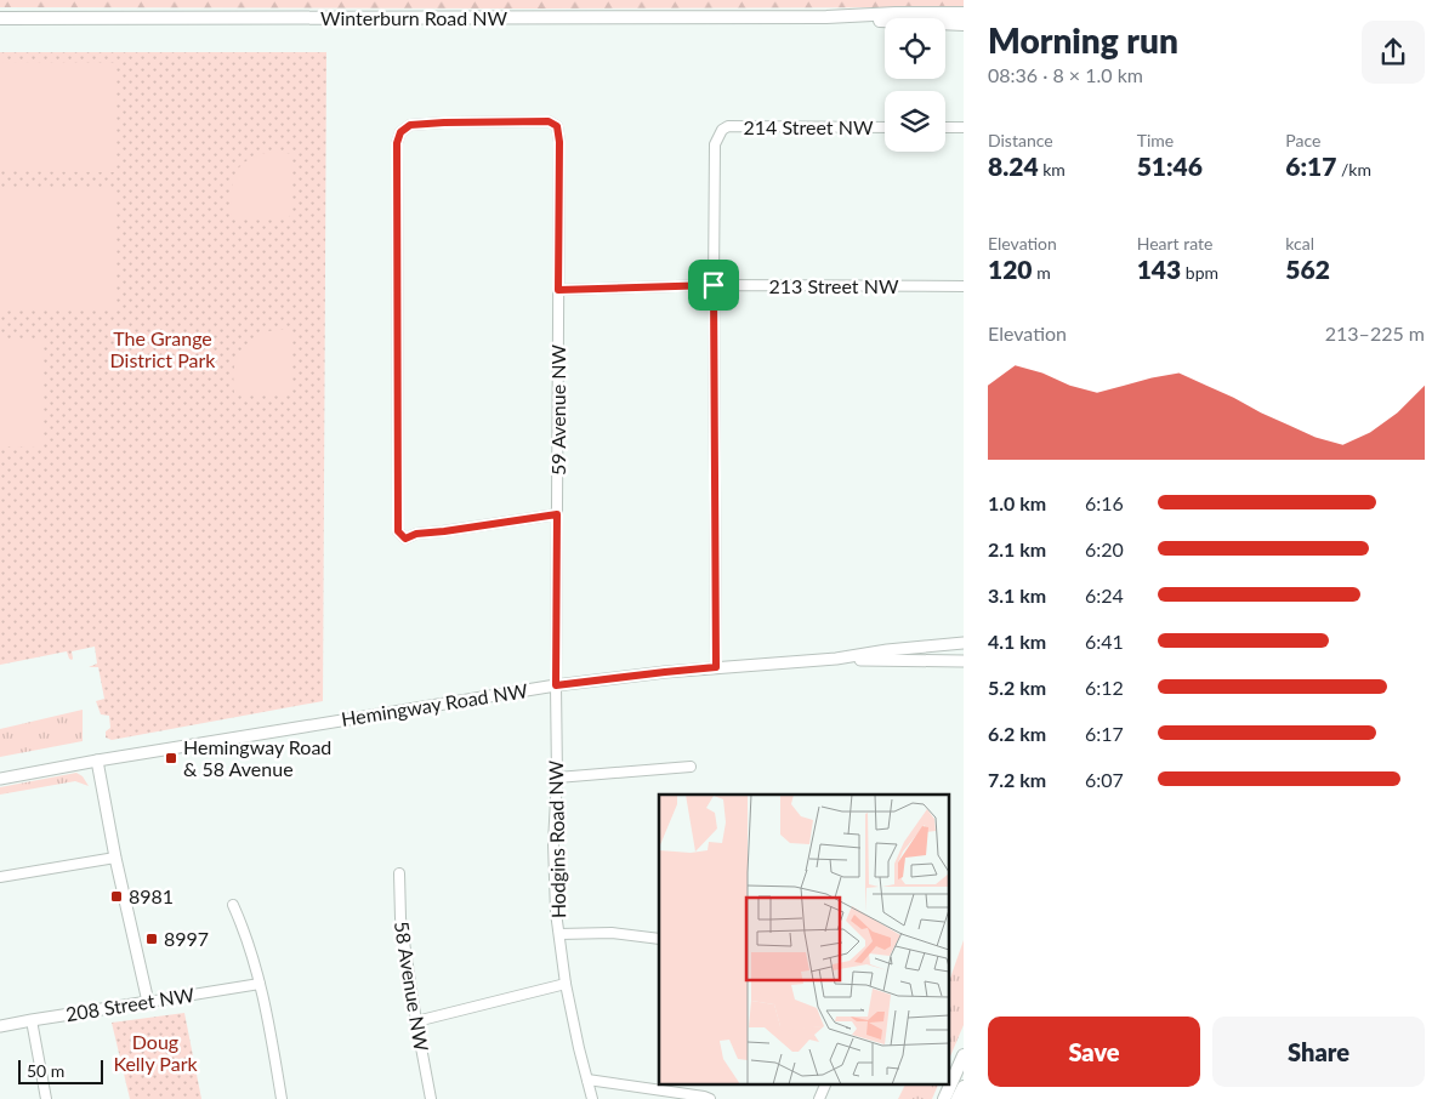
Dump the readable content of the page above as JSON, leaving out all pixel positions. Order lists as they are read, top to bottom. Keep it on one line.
{"streets":{"main road":["Winterburn Road NW"],"street":["214 Street NW","213 Street NW","59 Avenue NW","Hemingway Road NW","Hodgins Road NW","58 Avenue NW","208 Street NW"]},"crossings":[["214 Street NW","213 Street NW"],["213 Street NW","59 Avenue NW"],["59 Avenue NW","Hemingway Road NW"],["59 Avenue NW","Hodgins Road NW"],["Hemingway Road NW","Hodgins Road NW"]],"parks":["The Grange District Park","Doug Kelly Park"],"places":{"transit":["Hemingway Road & 58 Avenue","8981","8997"]},"scale_bar":"50 m","page":{"heading":["Morning run","08:36 · 8 × 1.0 km"],"stats":[["Distance","8.24 km"],["Time","51:46"],["Pace","6:17 /km"],["Elevation","120 m"],["Heart rate","143 bpm"],["kcal","562"]],"chart":["Elevation","213–225 m"],"list":[{"name":"1.0 km","note":"6:16"},{"name":"2.1 km","note":"6:20"},{"name":"3.1 km","note":"6:24"},{"name":"4.1 km","note":"6:41"},{"name":"5.2 km","note":"6:12"},{"name":"6.2 km","note":"6:17"},{"name":"7.2 km","note":"6:07"}],"buttons":["Save","Share"],"scale":"50 m"}}
